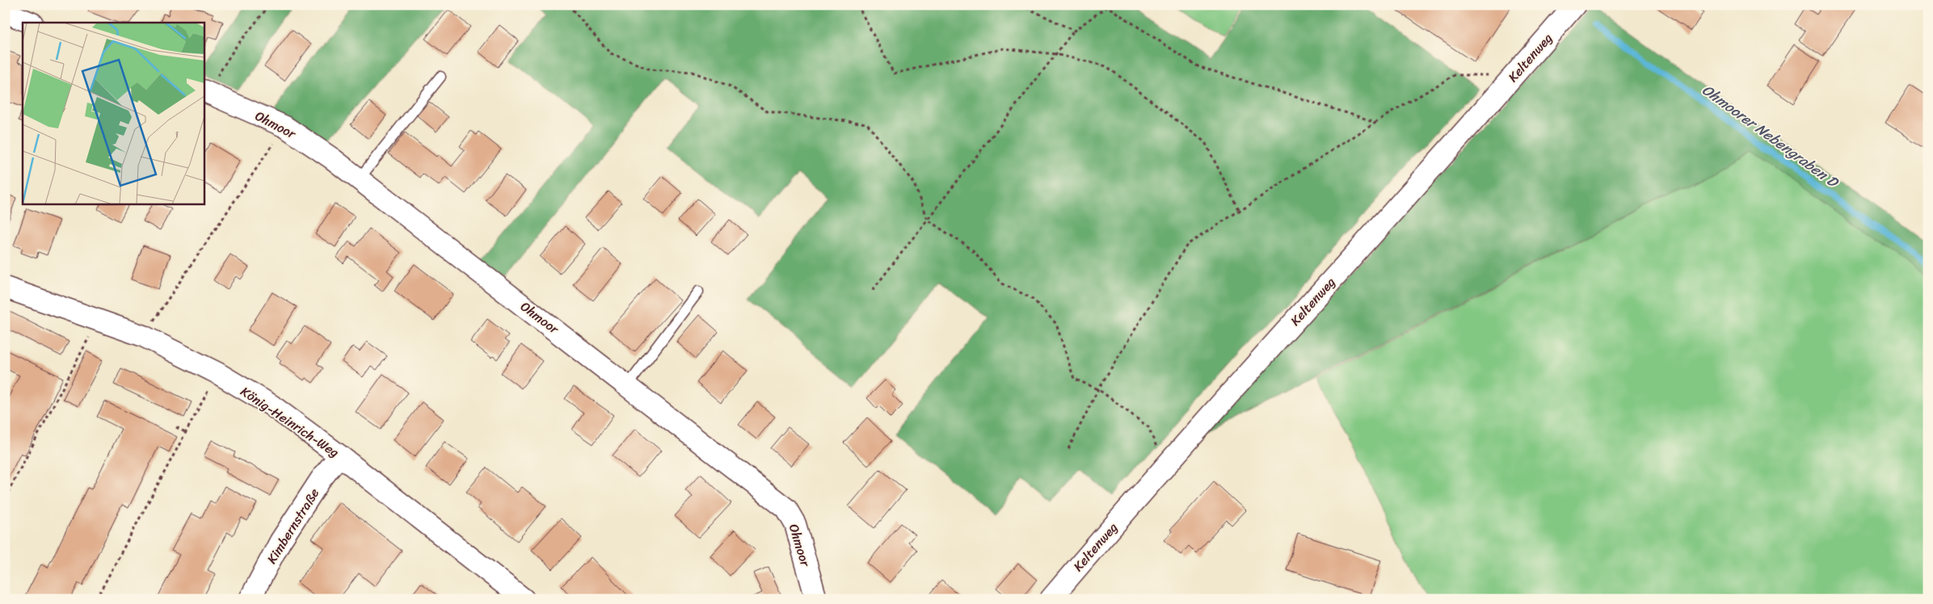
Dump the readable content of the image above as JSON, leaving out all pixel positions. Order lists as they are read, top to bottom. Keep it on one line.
{"streets":{"street":["Keltenweg","Ohmoor","König-Heinrich-Weg","Kimbernstraße"]},"crossings":[["König-Heinrich-Weg","Kimbernstraße"]],"water":["Ohmoorer Nebengraben D"]}
